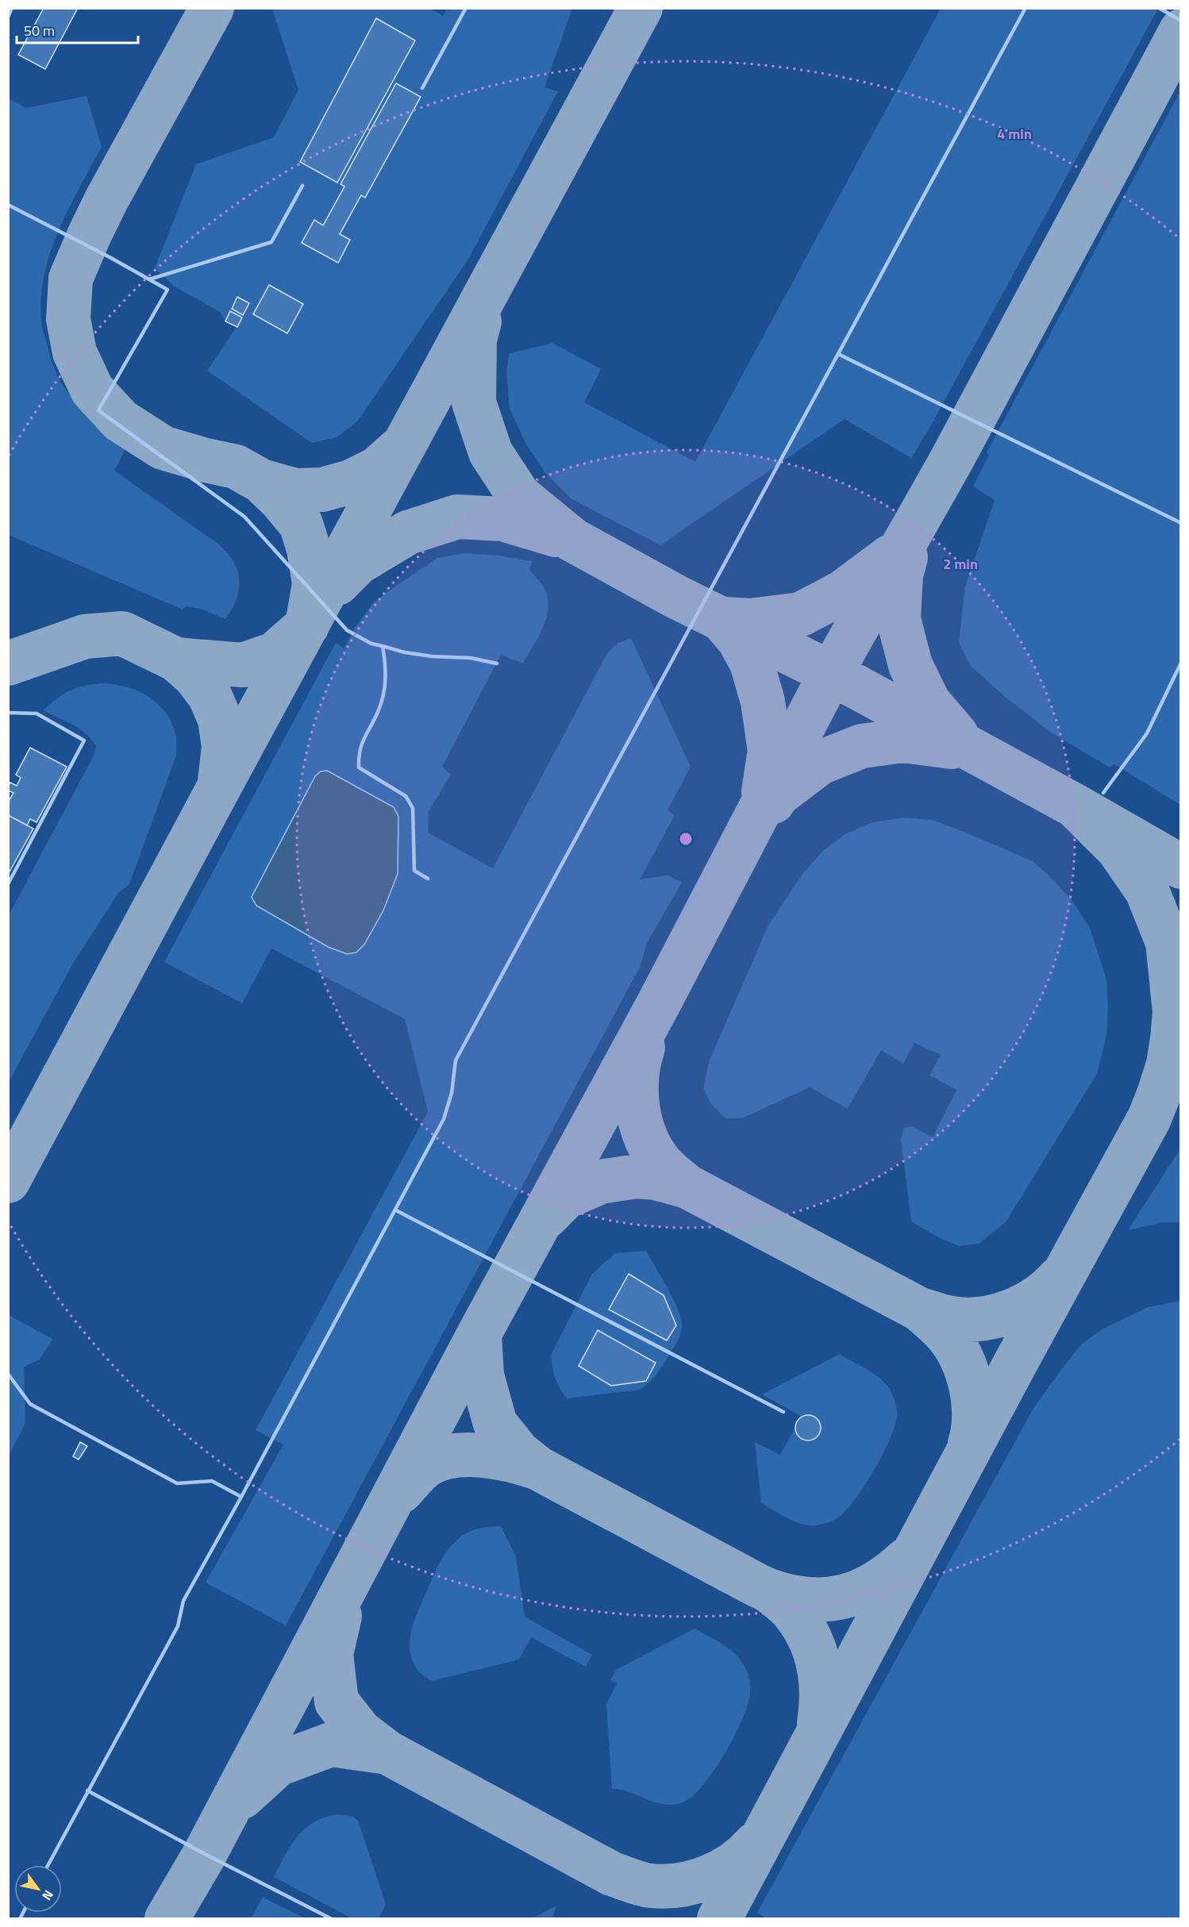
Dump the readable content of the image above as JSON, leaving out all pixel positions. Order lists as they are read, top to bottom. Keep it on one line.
{"scale_bar":"50 m","north":"bottom right","rings":["4 min","2 min"]}
